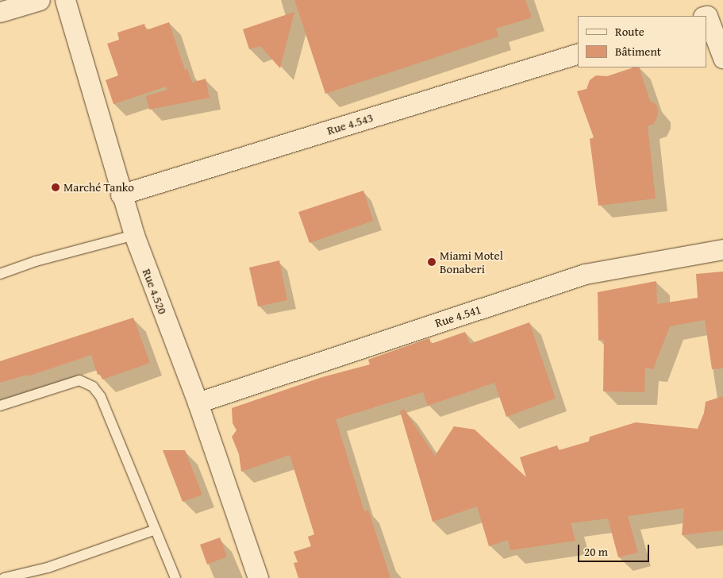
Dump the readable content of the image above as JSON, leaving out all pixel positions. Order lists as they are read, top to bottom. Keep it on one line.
{"streets":{"street":["Rue 4.543","Rue 4.520","Rue 4.541"]},"crossings":[["Rue 4.543","Rue 4.520"],["Rue 4.520","Rue 4.541"]],"places":["Marché Tanko","Miami Motel Bonaberi"],"legend":["Route","Bâtiment"],"scale_bar":"20 m"}
